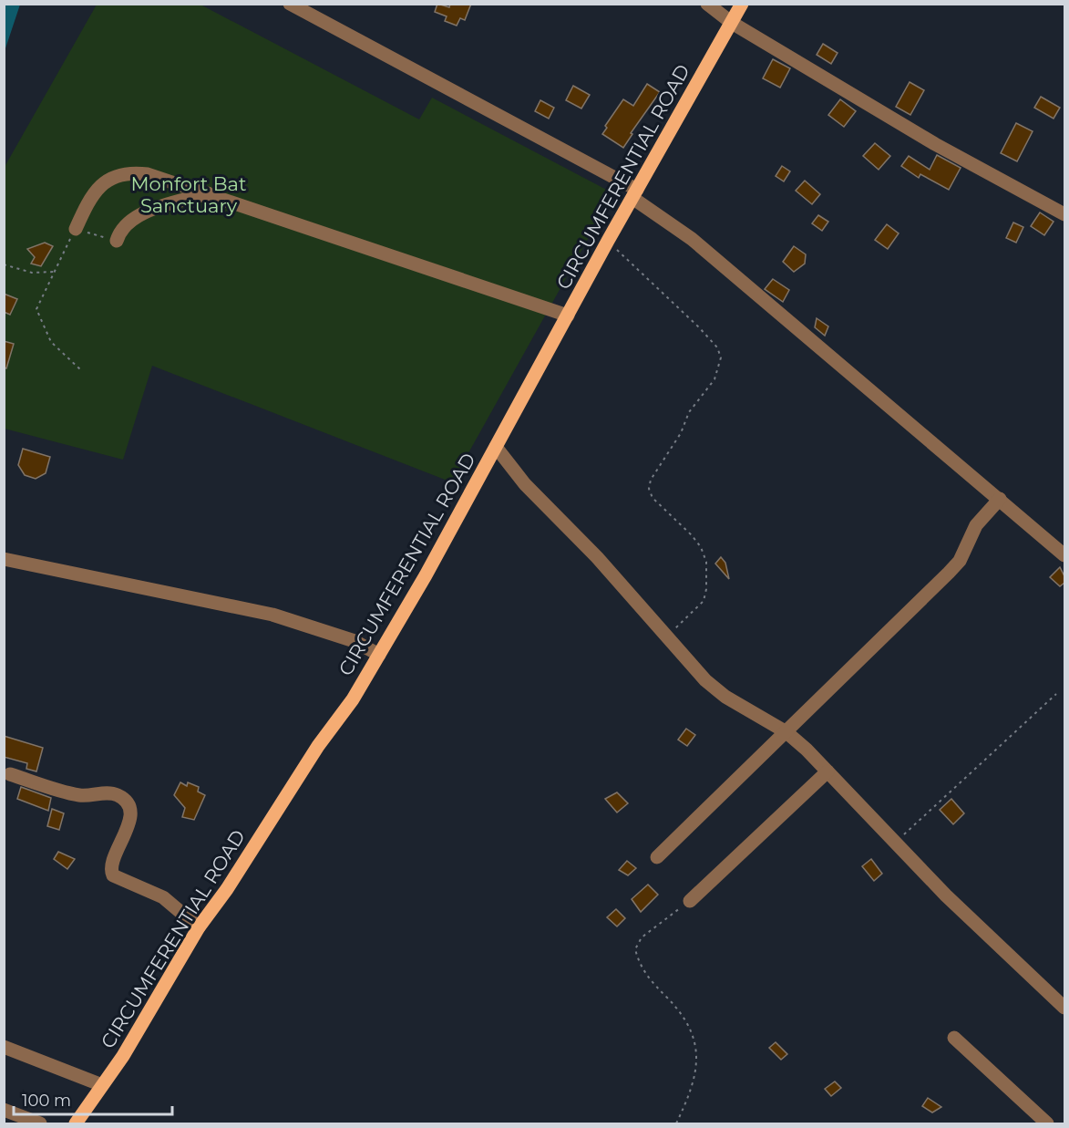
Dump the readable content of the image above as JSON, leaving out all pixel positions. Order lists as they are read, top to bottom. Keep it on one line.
{"streets":{"main road":["CIRCUMFERENTIAL ROAD"]},"parks":["Monfort Bat Sanctuary"],"scale_bar":"100 m"}
